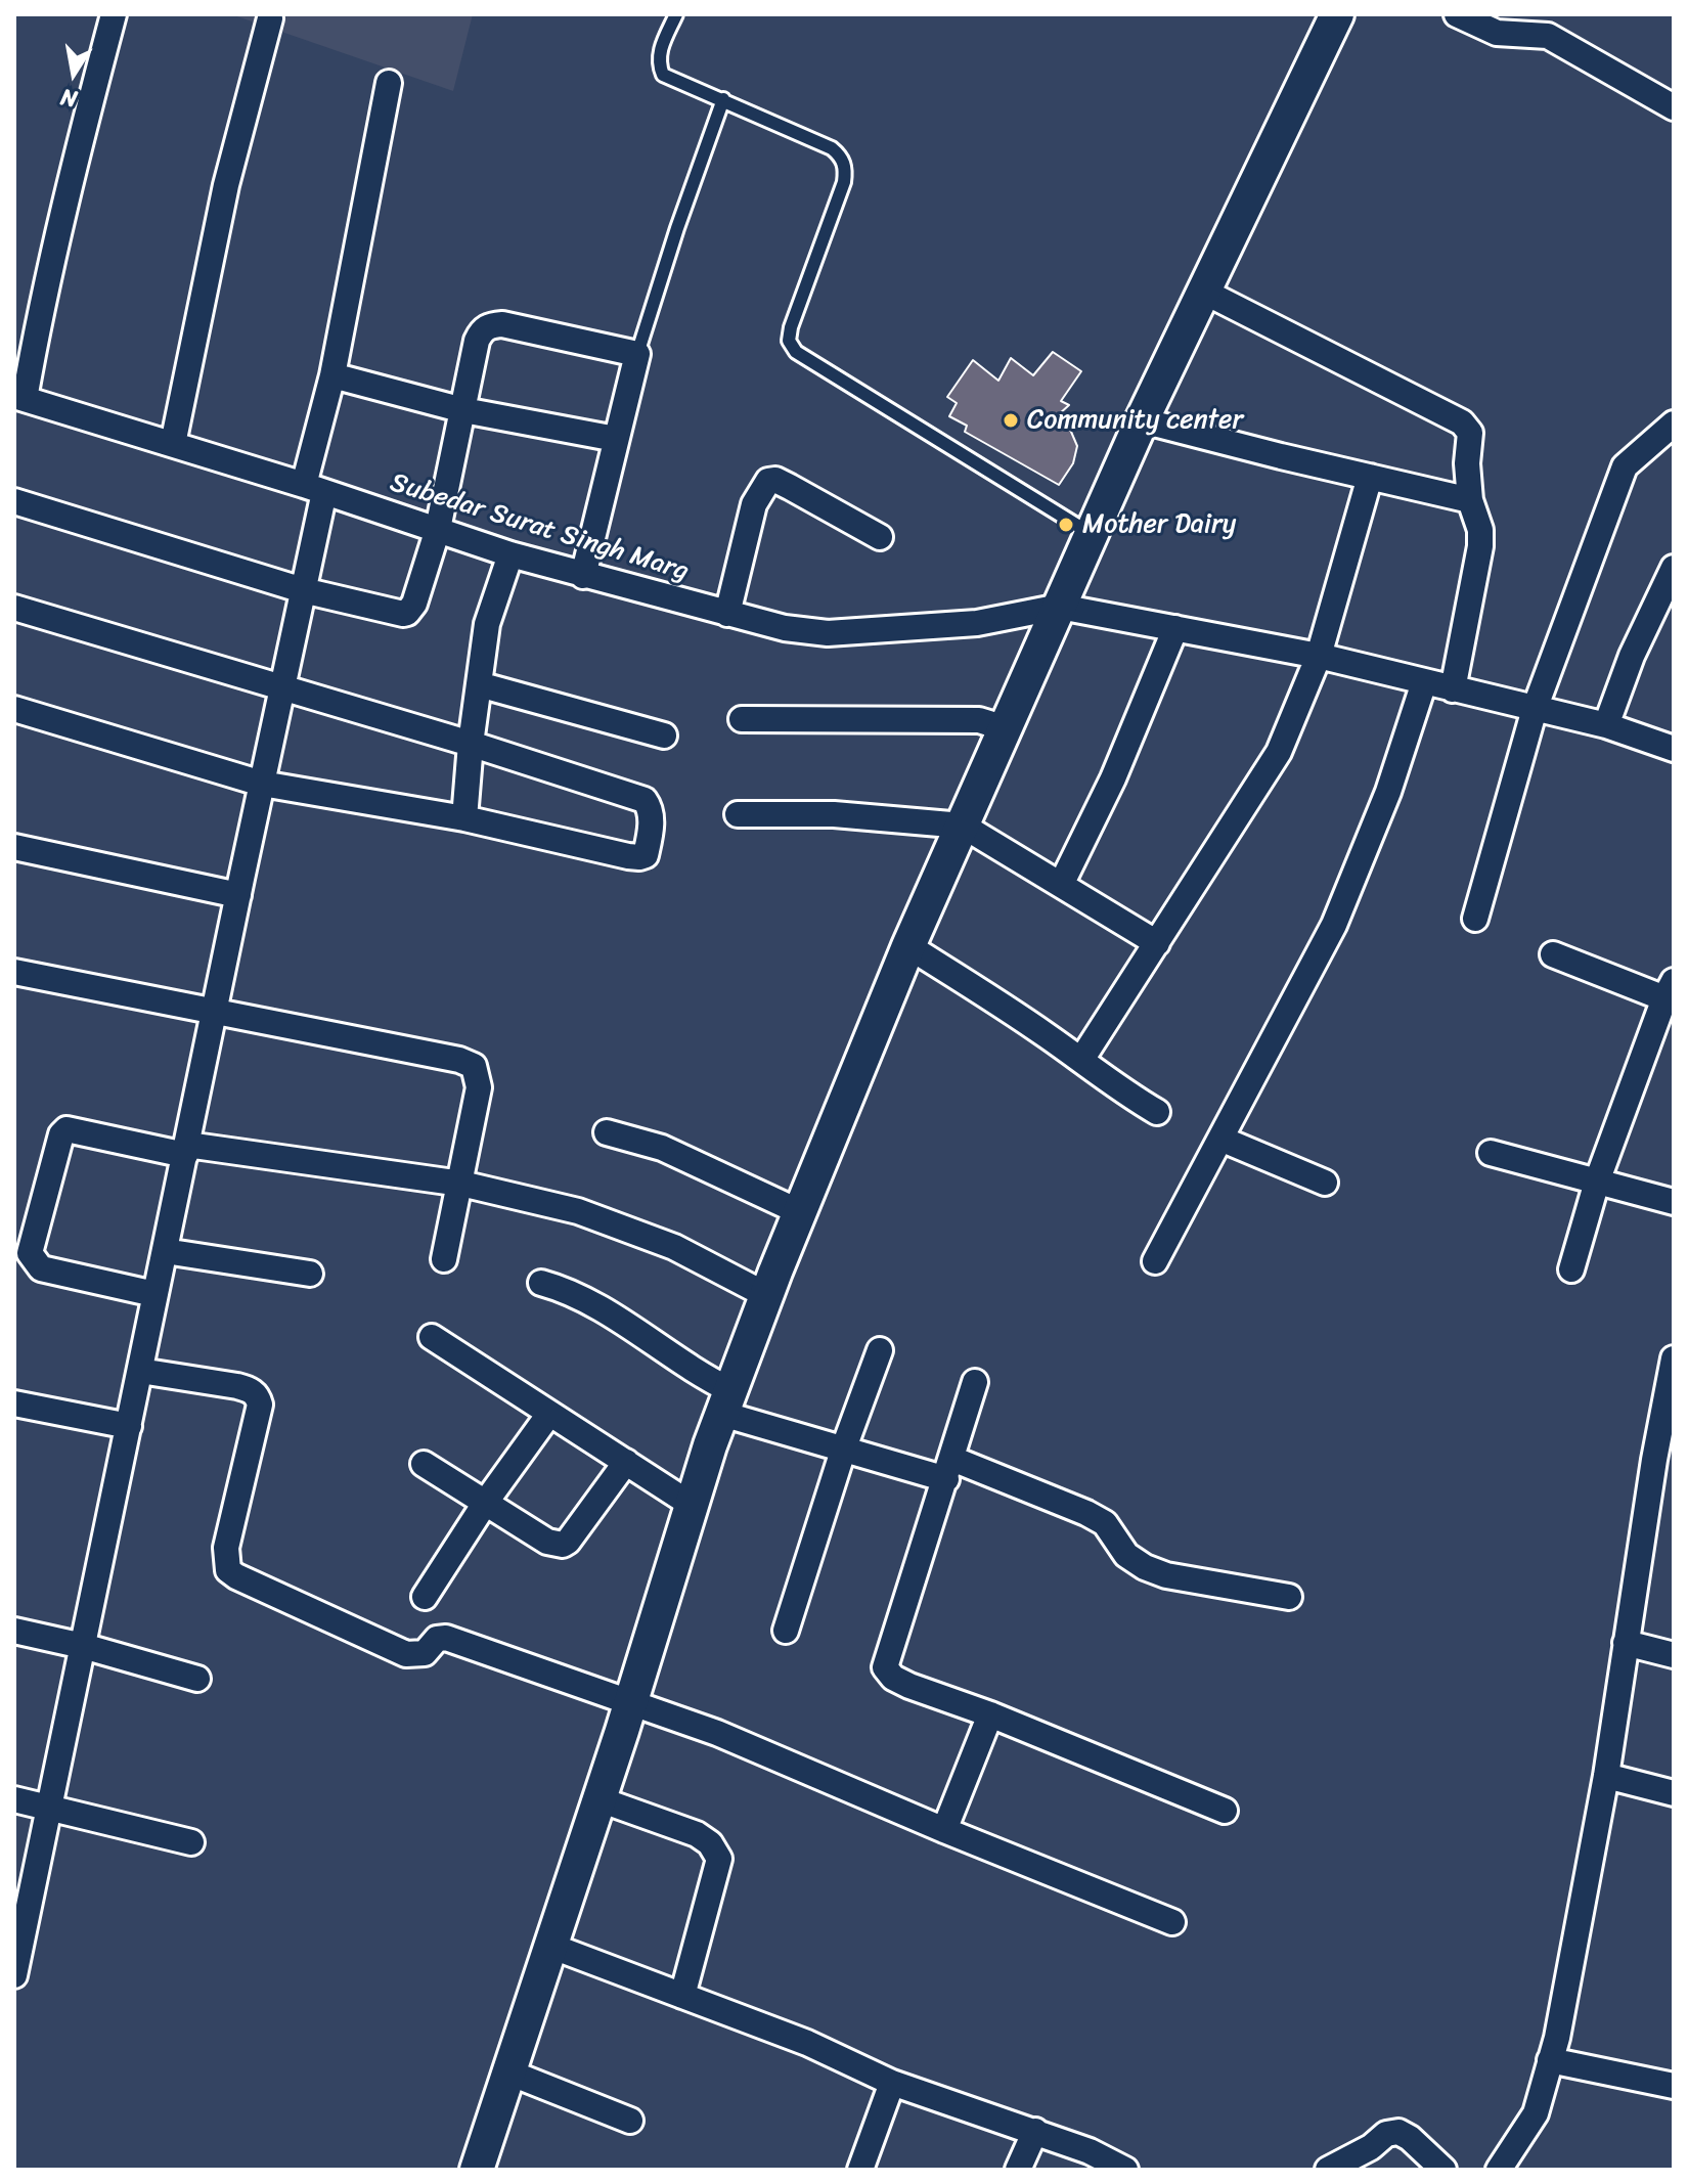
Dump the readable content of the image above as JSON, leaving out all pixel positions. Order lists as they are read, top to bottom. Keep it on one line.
{"streets":{"street":["Subedar Surat Singh Marg"]},"places":["Community center","Mother Dairy"],"north":"bottom"}
